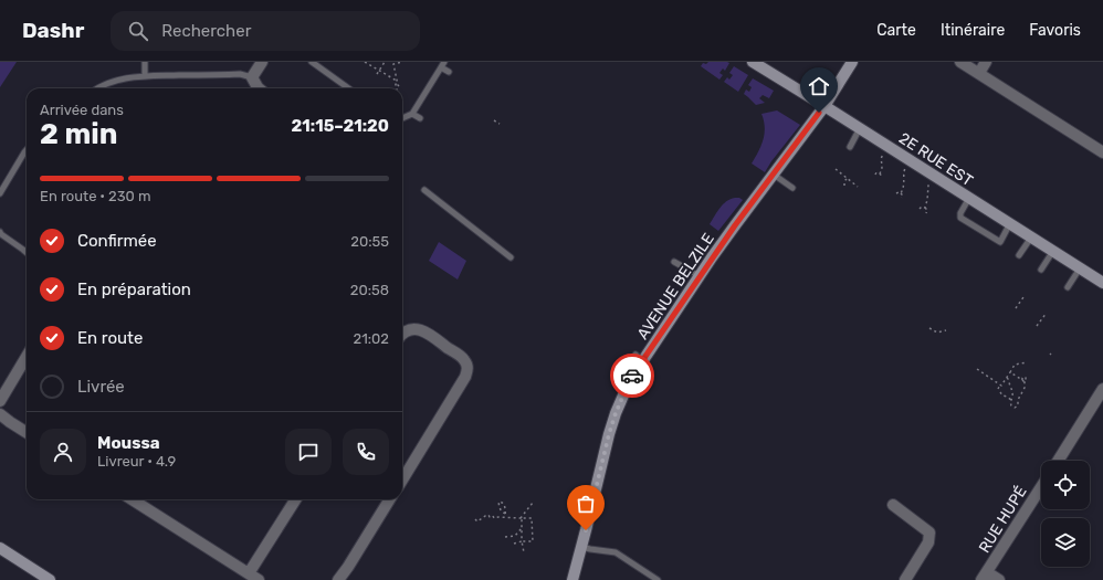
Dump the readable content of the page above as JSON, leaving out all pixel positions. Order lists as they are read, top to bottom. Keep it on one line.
{"streets":{"street":["2E RUE EST","AVENUE BELZILE","RUE HUPÉ"]},"crossings":[["2E RUE EST","AVENUE BELZILE"]],"page":{"header":"Dashr","search":"Rechercher","nav":["Carte","Itinéraire","Favoris"],"heading":["2 min","Arrivée dans","21:15–21:20"],"panel":["Moussa","Livreur · 4.9"],"bar":"En route · 230 m","list":[["Confirmée","20:55"],["En préparation","20:58"],["En route","21:02"],"Livrée"]}}
